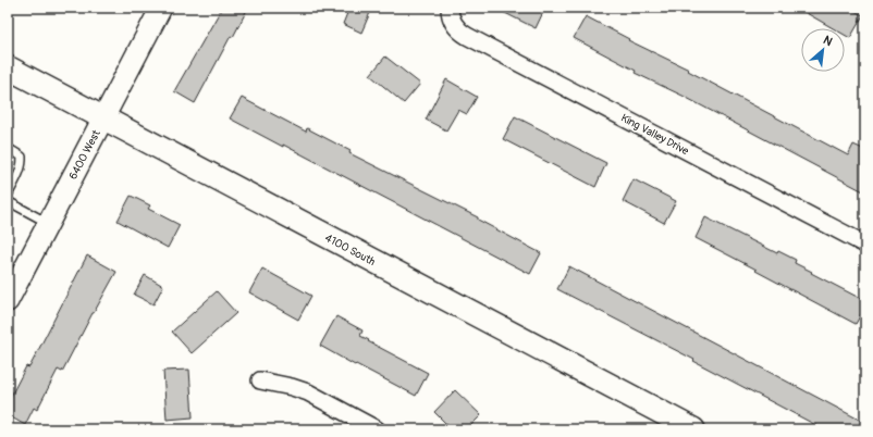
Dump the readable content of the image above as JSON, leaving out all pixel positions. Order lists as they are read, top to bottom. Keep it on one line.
{"streets":{"main road":["4100 South"],"street":["King Valley Drive","6400 West"]},"crossings":[["6400 West","4100 South"]],"north":"top right"}
